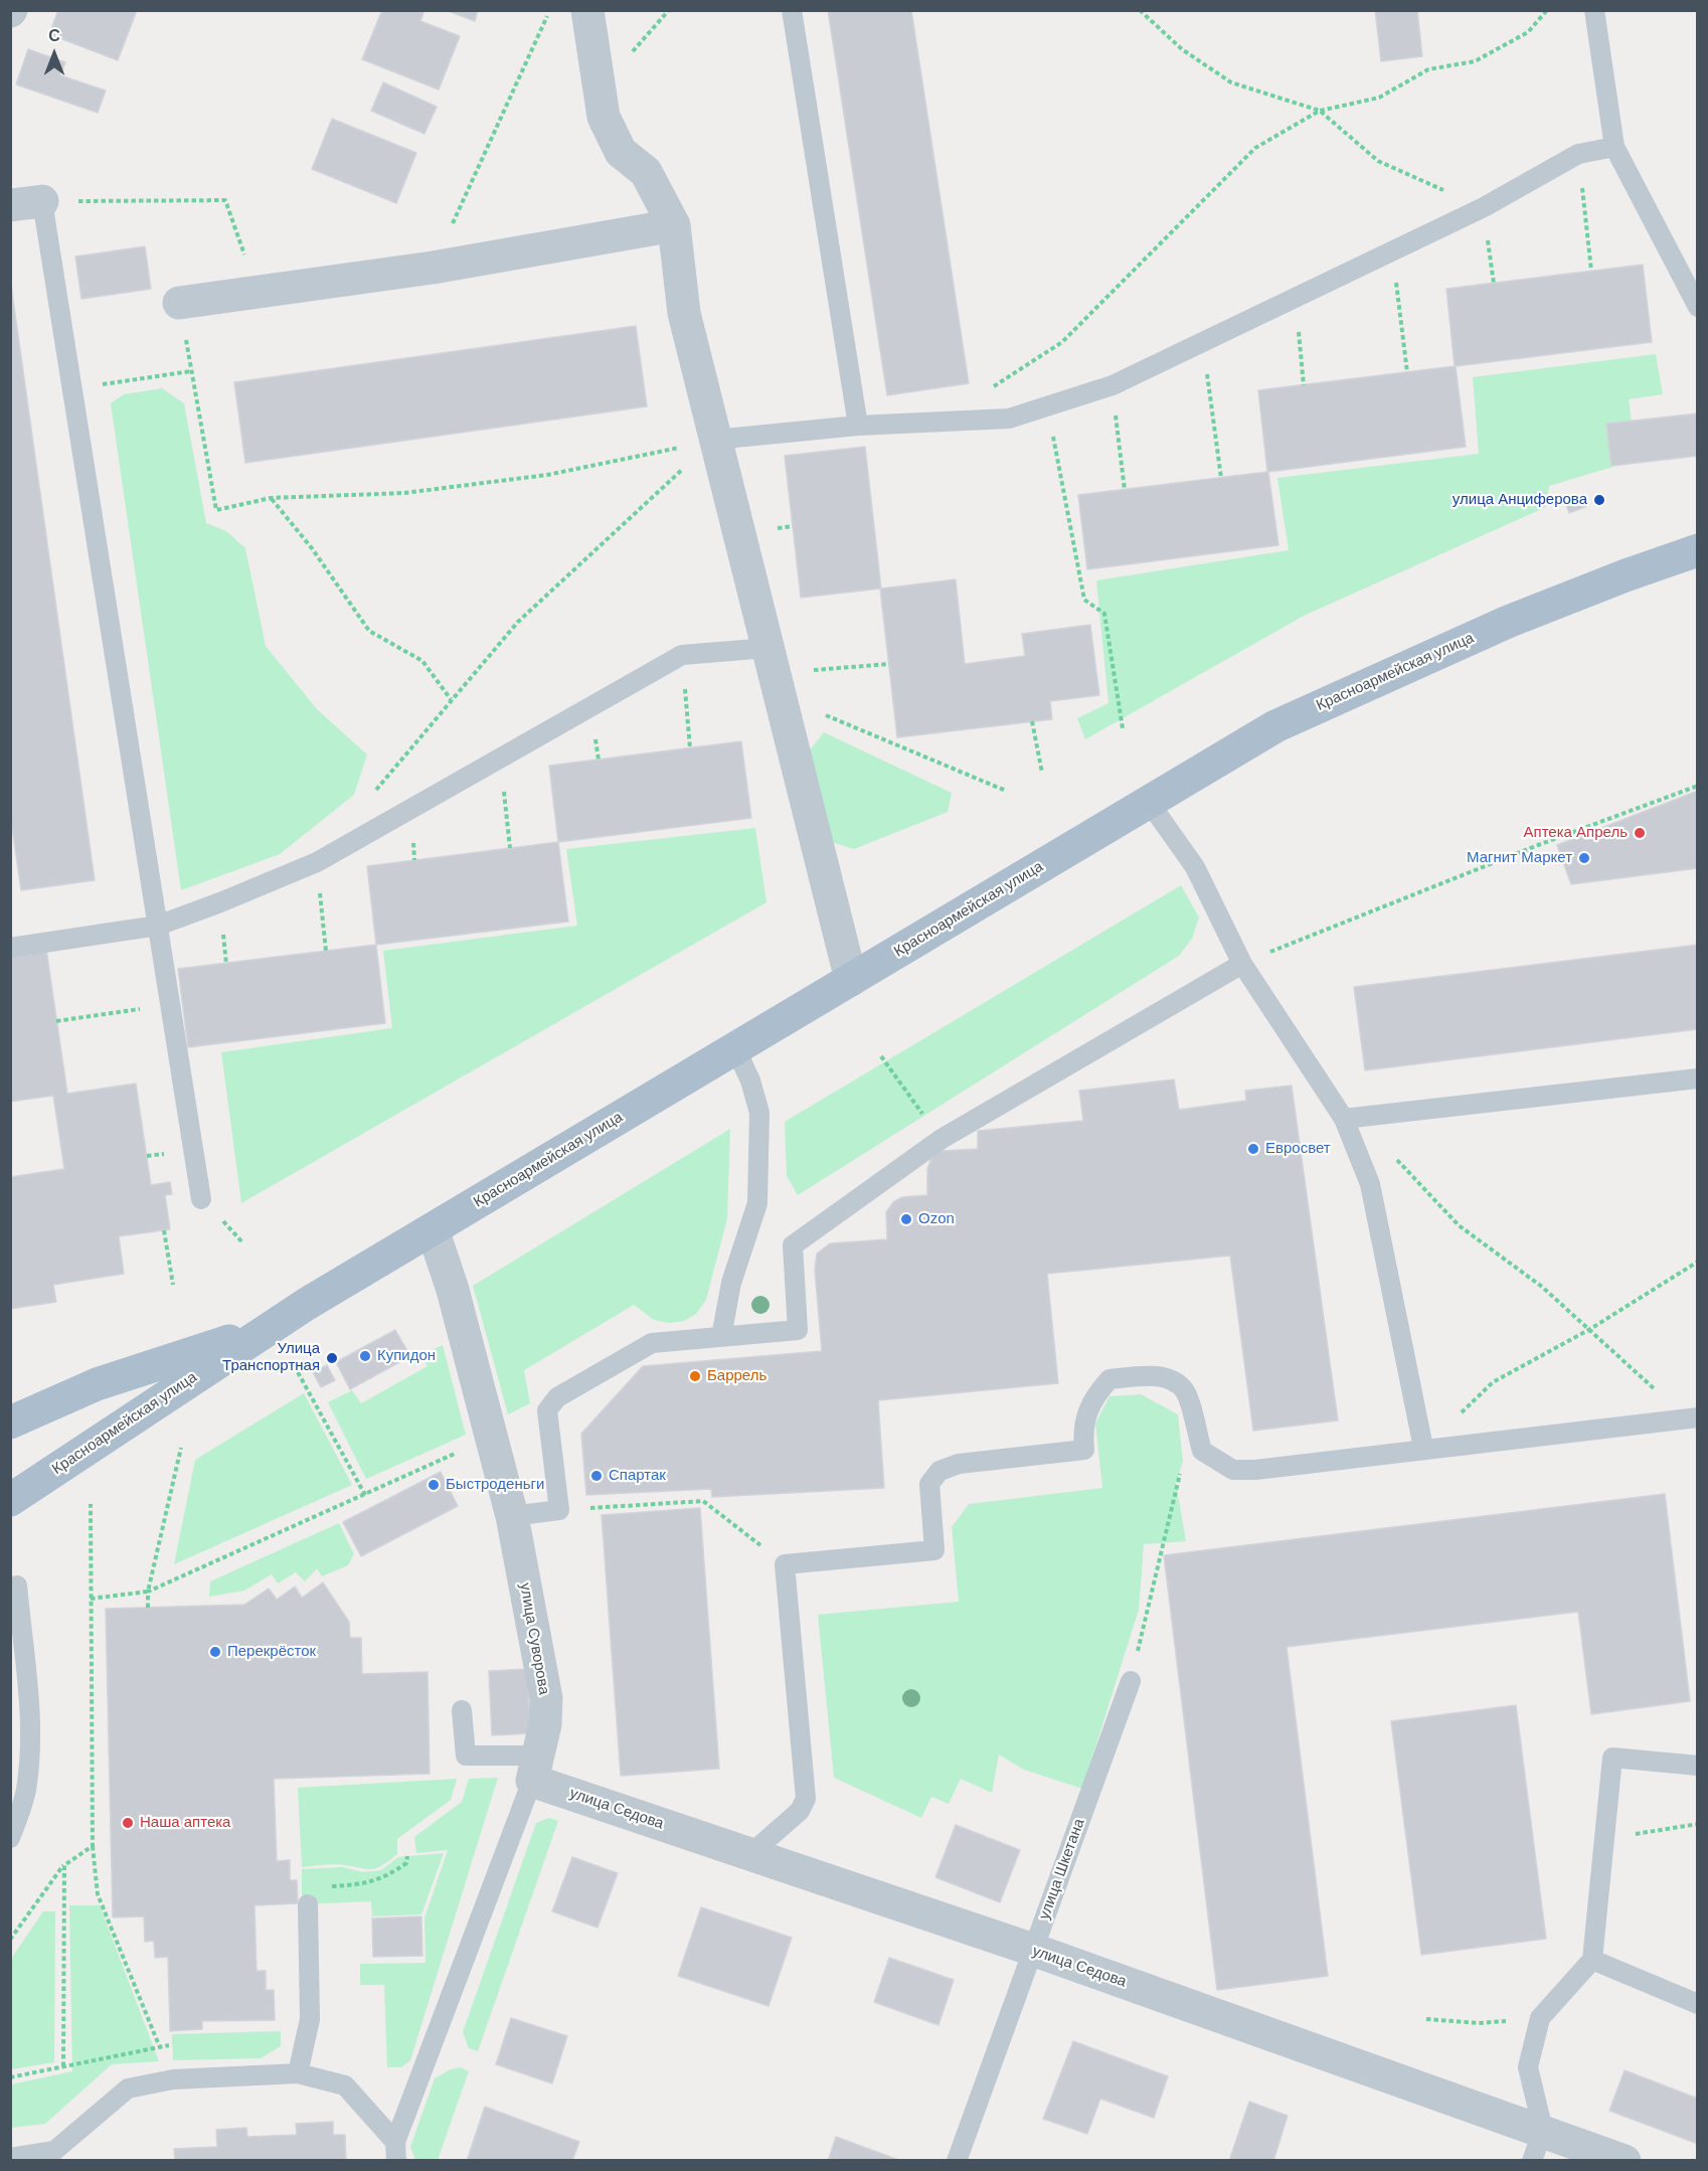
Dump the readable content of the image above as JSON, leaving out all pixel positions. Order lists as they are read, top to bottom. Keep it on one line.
{"streets":{"main road":["Красноармейская улица"],"street":["улица Суворова","улица Седова"],"lane":["улица Шкетана"]},"crossings":[["Красноармейская улица","улица Суворова"],["улица Суворова","улица Седова"],["улица Седова","улица Шкетана"]],"places":["улица Анциферова","Аптека Апрель","Магнит Маркет","Евросвет","Ozon","Купидон","Улица Транспортная","Баррель","Спартак","Быстроденьги","Перекрёсток","Наша аптека"],"north":"top"}
